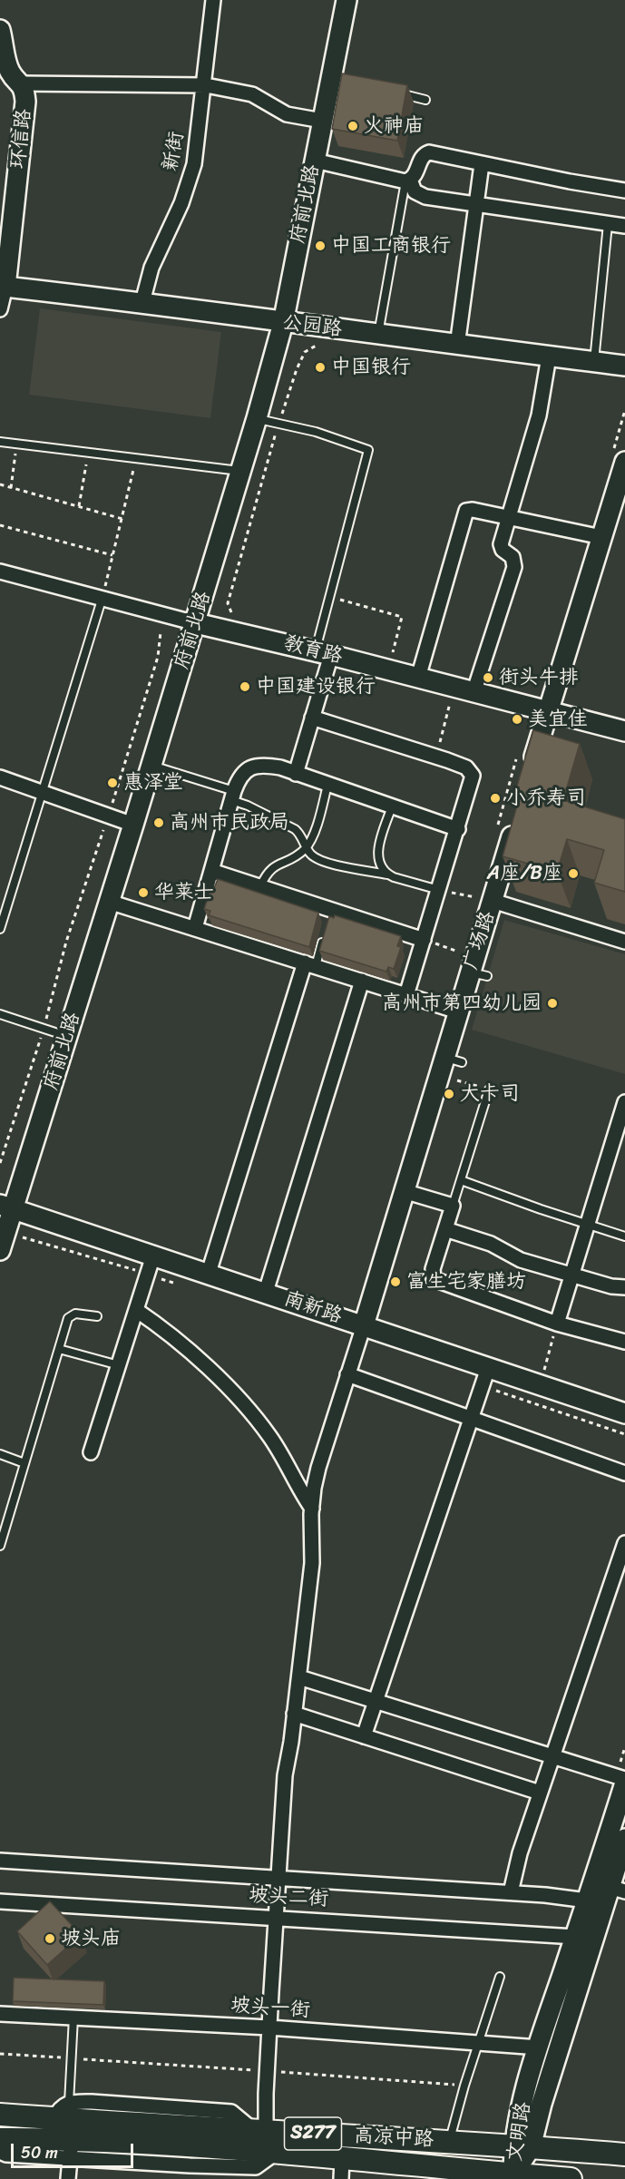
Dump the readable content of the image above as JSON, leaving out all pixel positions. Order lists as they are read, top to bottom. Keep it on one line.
{"streets":{"main road":["S277","高凉中路"],"street":["环信路","新街","府前北路","公园路","教育路","广场路","南新路","坡头二街","坡头一街","文明路"]},"crossings":[["环信路","公园路"],["新街","公园路"],["府前北路","公园路"],["府前北路","教育路"],["府前北路","南新路"],["广场路","南新路"],["坡头二街","文明路"],["坡头一街","文明路"],["文明路","高凉中路"]],"places":["火神庙","中国工商银行","中国银行","街头牛排","中国建设银行","美宜佳","惠泽堂","小乔寿司","高州市民政局","A座/B座","华莱士","高州市第四幼儿园","大卡司","富生宅家膳坊","坡头庙"],"scale_bar":"50 m"}
